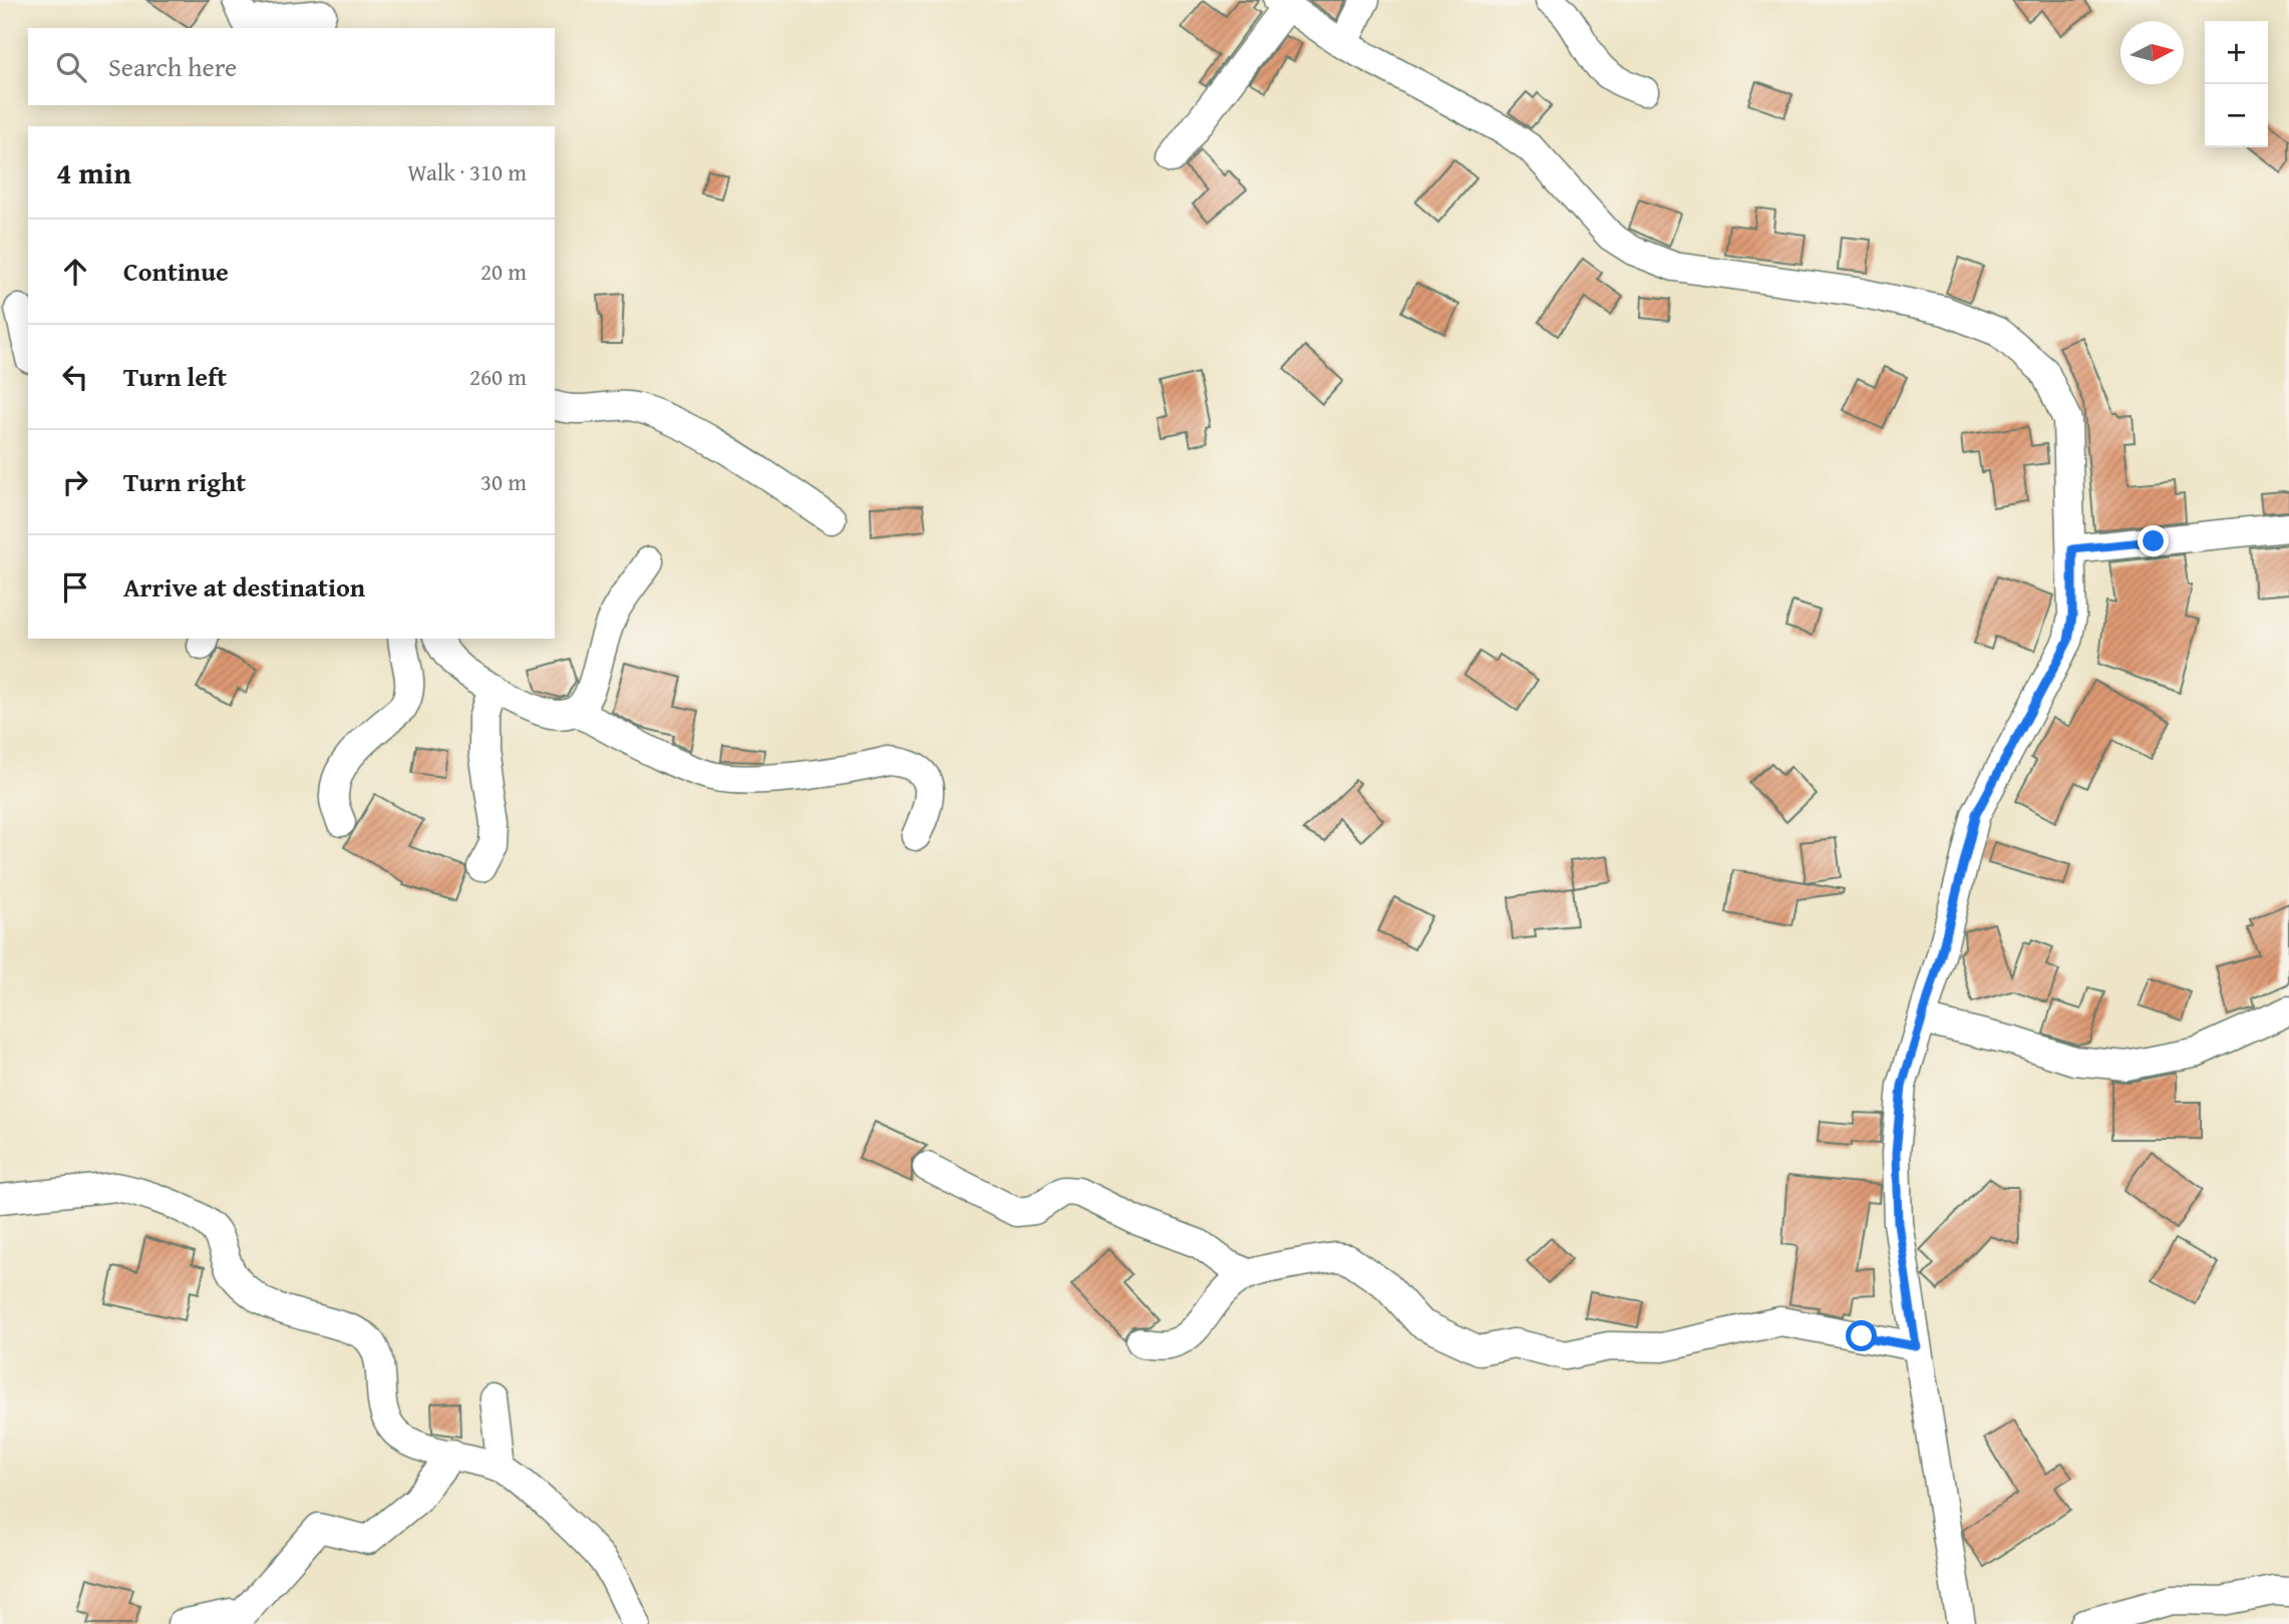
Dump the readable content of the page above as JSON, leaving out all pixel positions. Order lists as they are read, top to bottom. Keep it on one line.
{"north":"right","page":{"map_buttons":["+","−"],"search":"Search here","heading":["4 min","Walk · 310 m"],"list":[["Continue","20 m"],["Turn left","260 m"],["Turn right","30 m"],"Arrive at destination"]}}
